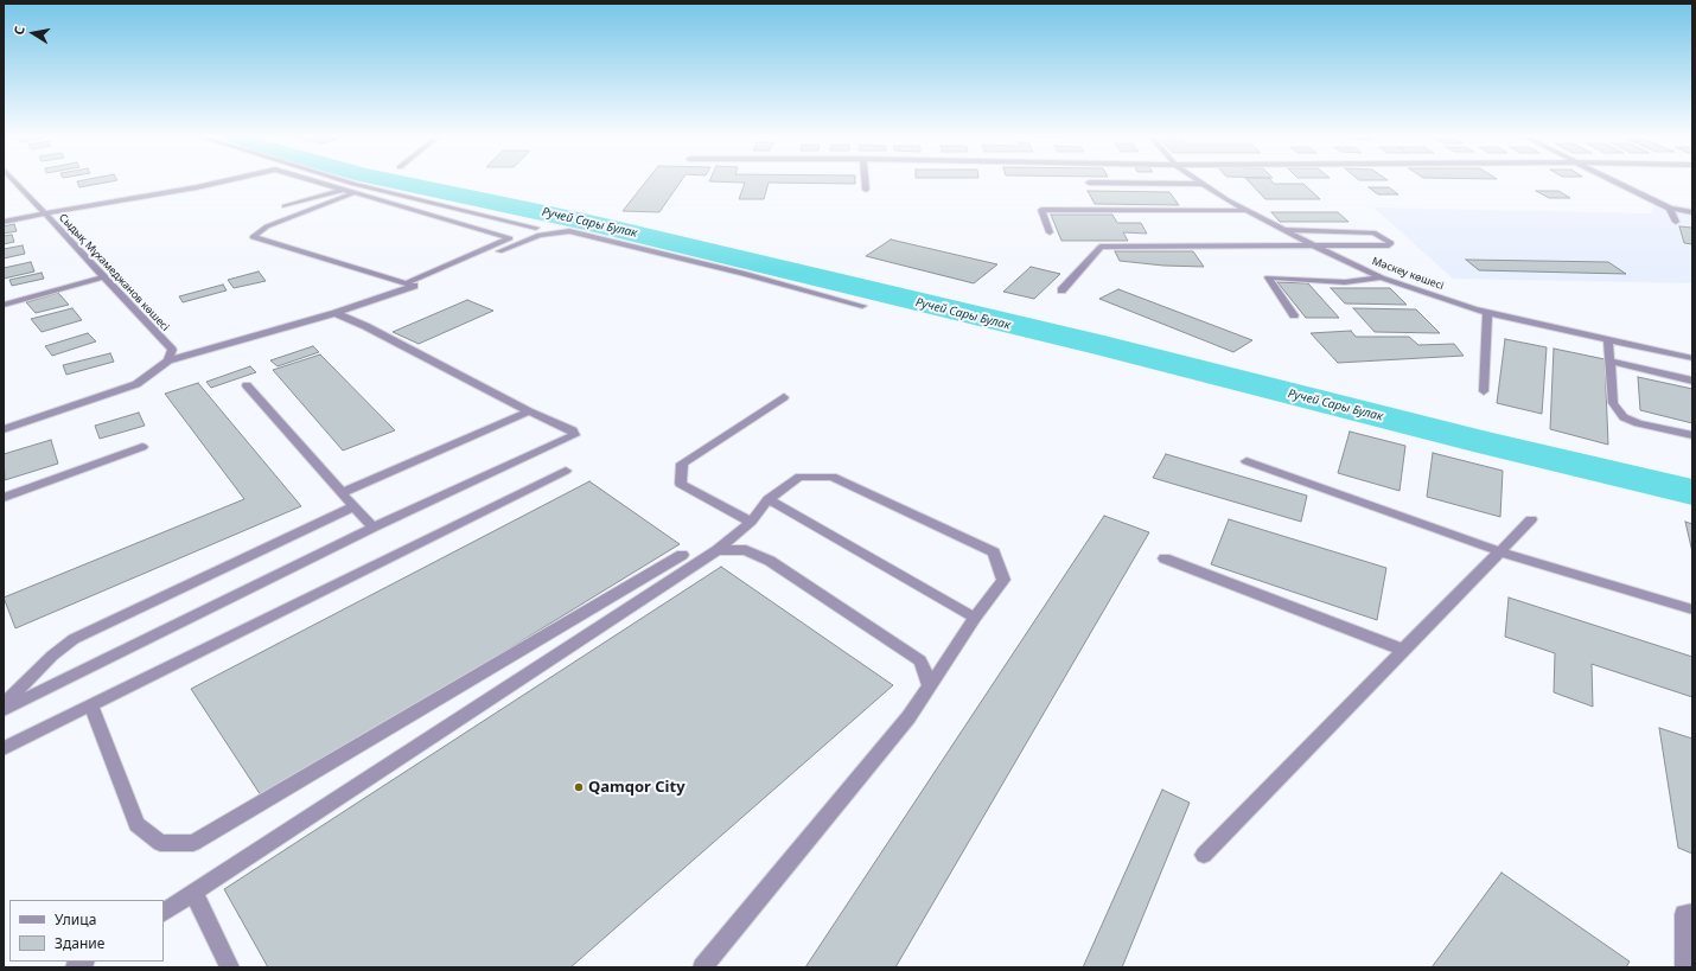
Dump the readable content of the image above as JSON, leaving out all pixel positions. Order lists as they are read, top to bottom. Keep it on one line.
{"streets":{"street":["Сыдық Мұхамеджанов көшесі","Мәскеу көшесі"]},"water":["Ручей Сары Булак"],"places":["Qamqor City"],"legend":["Улица","Здание"],"north":"left"}
